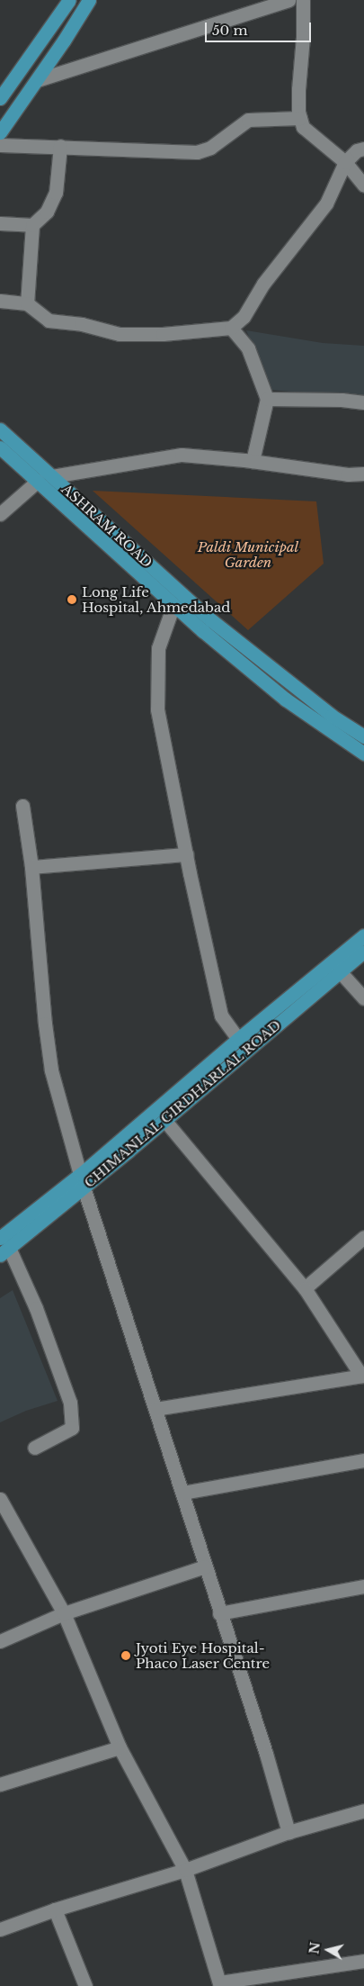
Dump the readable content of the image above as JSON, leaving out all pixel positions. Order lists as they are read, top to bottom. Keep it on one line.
{"streets":{"main road":["ASHRAM ROAD","CHIMANLAL GIRDHARLAL ROAD"]},"parks":["Paldi Municipal Garden"],"places":["Long Life Hospital, Ahmedabad","Jyoti Eye Hospital- Phaco Laser Centre"],"scale_bar":"50 m","north":"left"}
